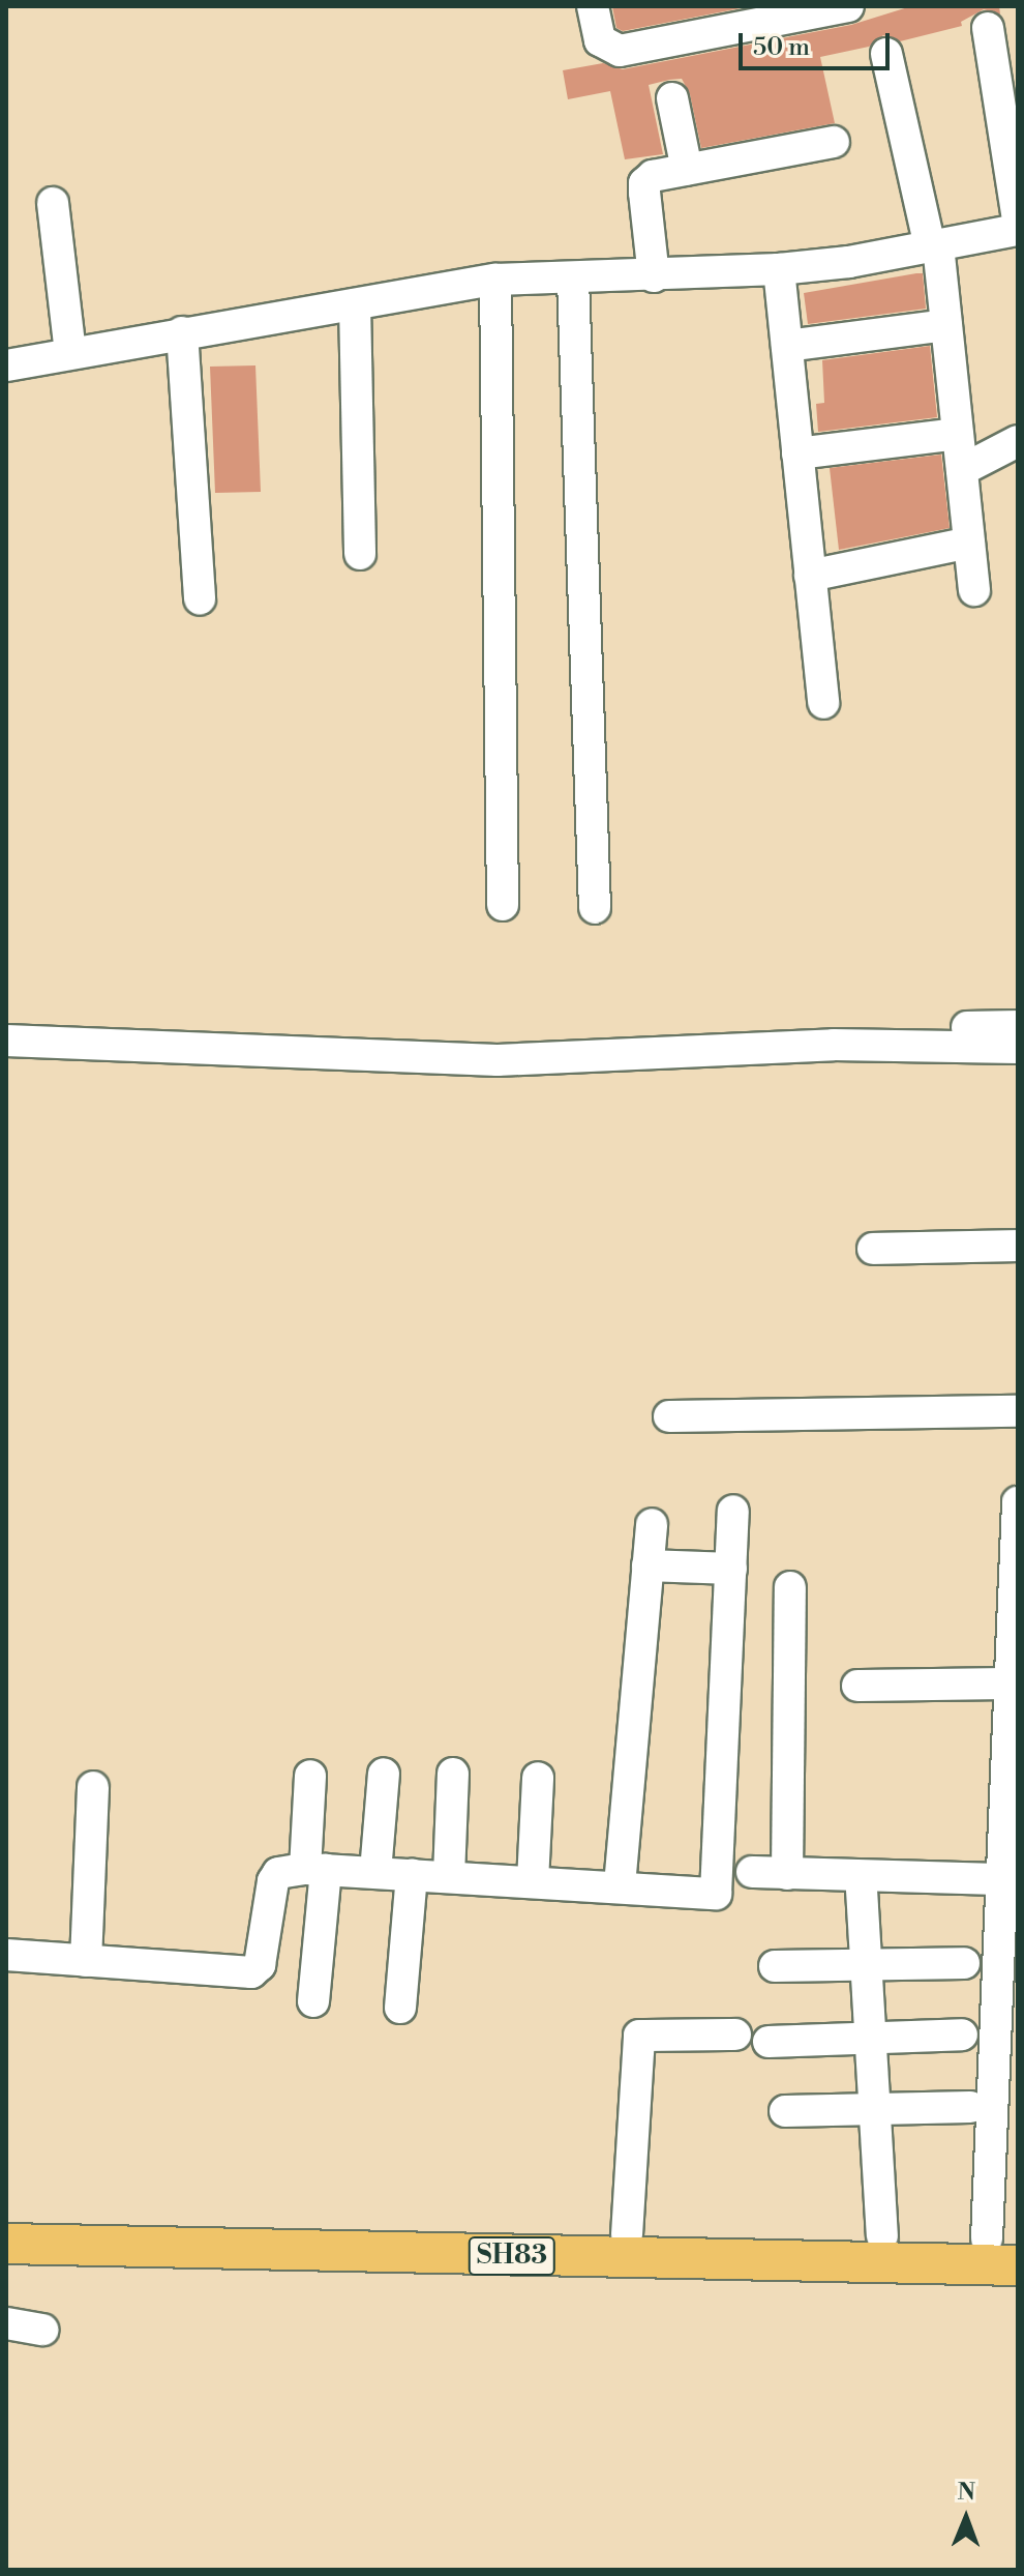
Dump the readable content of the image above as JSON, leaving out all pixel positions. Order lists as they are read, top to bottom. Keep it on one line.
{"streets":{"main road":["SH83"]},"scale_bar":"50 m","north":"top"}
